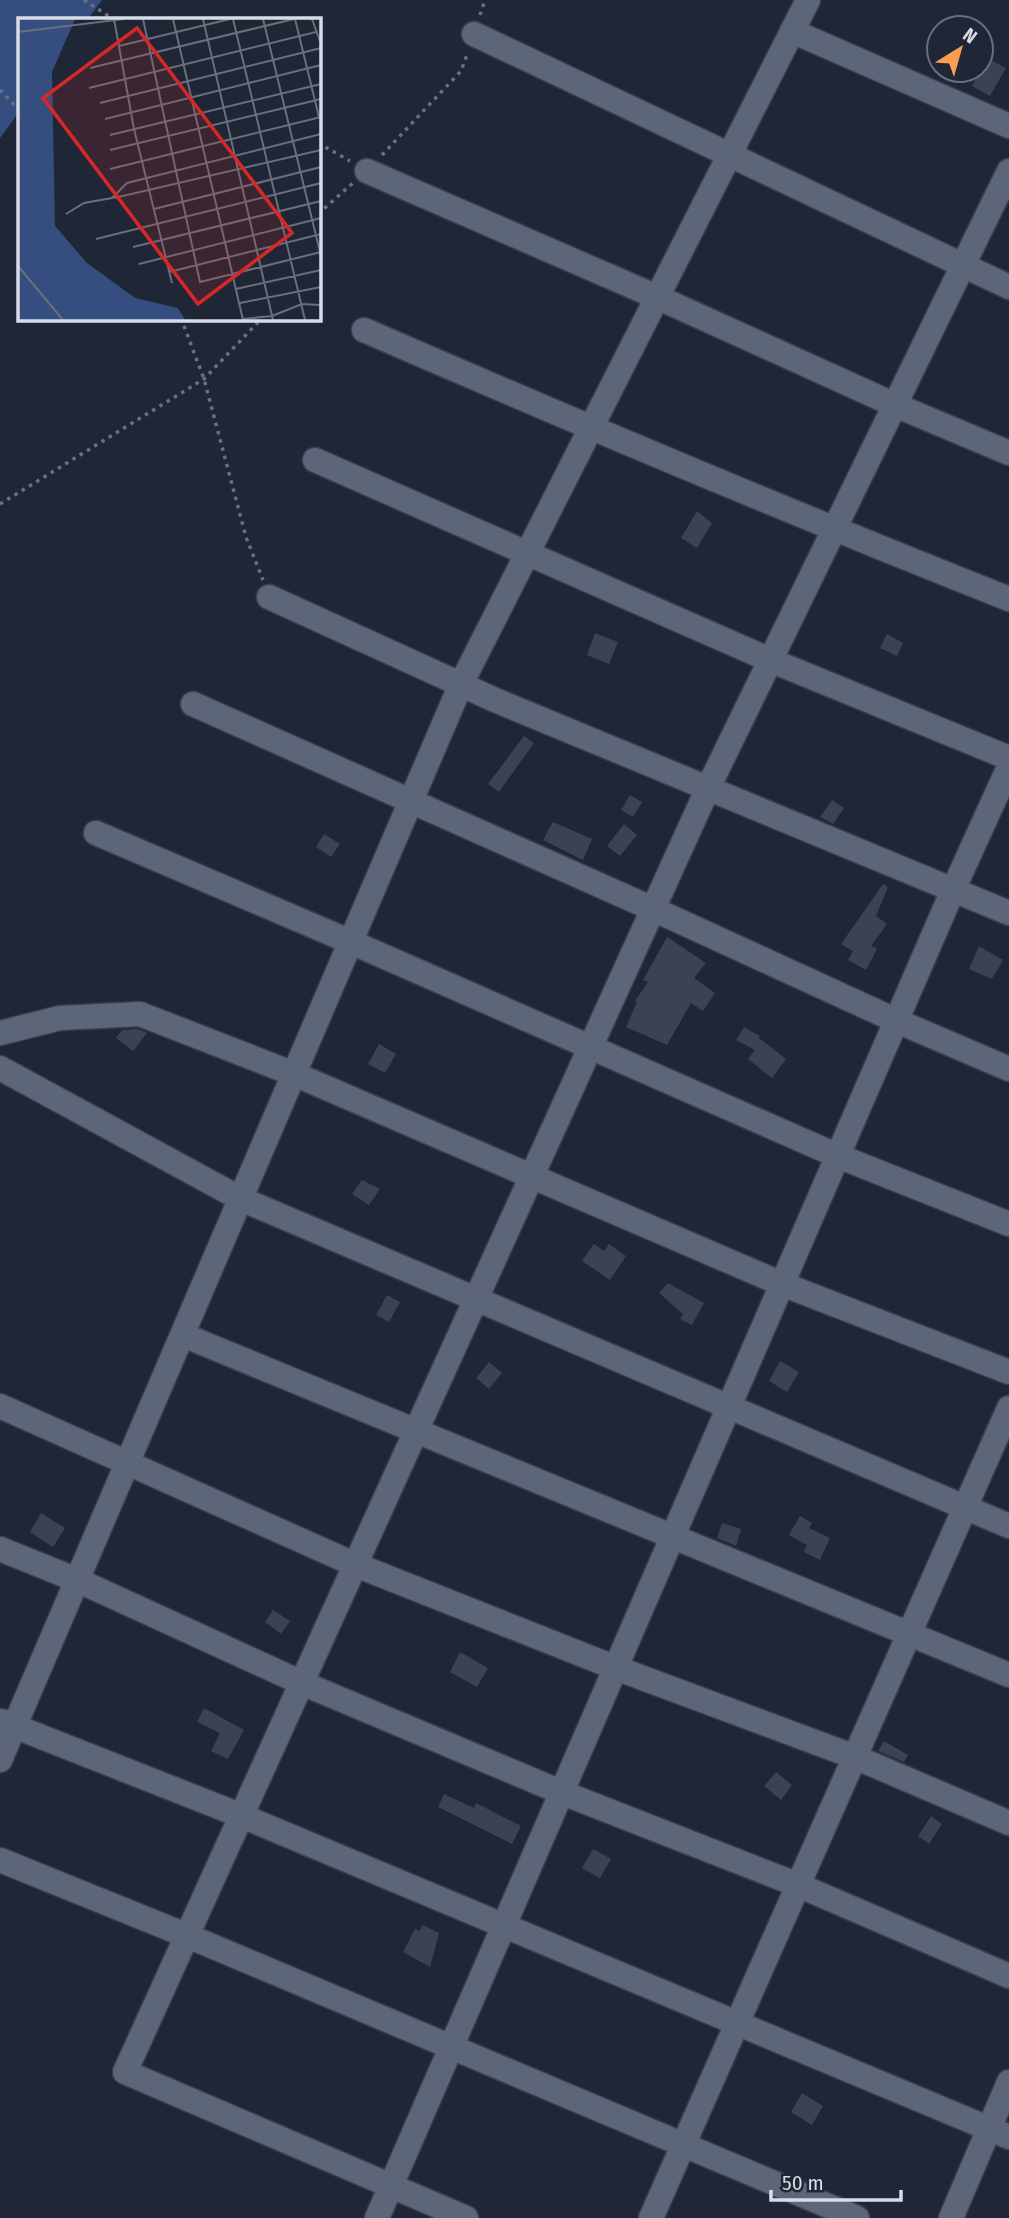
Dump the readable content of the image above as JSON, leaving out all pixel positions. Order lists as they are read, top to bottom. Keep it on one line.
{"scale_bar":"50 m","north":"top right"}
